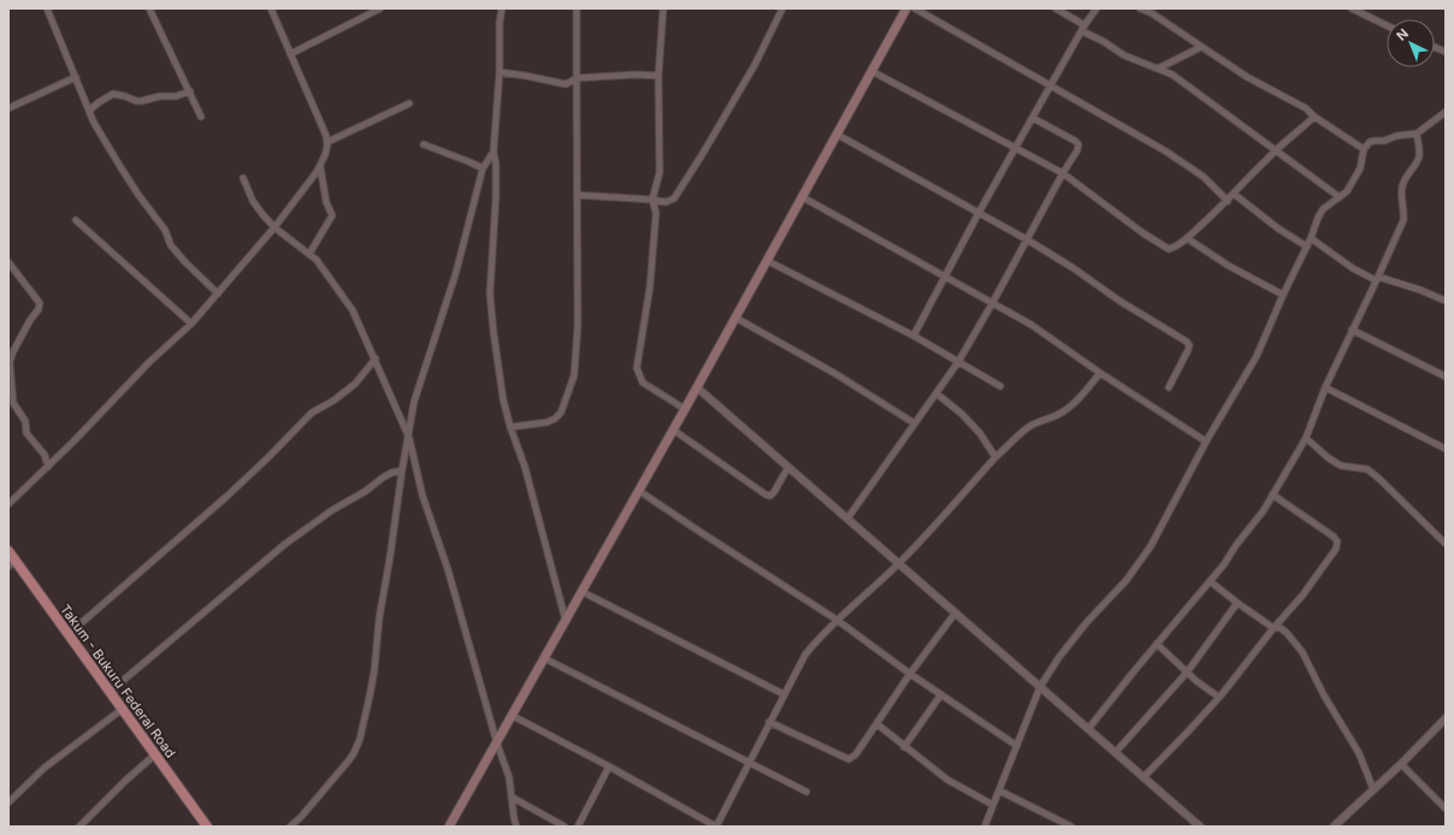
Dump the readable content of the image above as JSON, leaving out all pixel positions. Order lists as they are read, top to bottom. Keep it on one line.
{"streets":{"main road":["Takum - Bukuru Federal Road"]},"north":"top left"}
